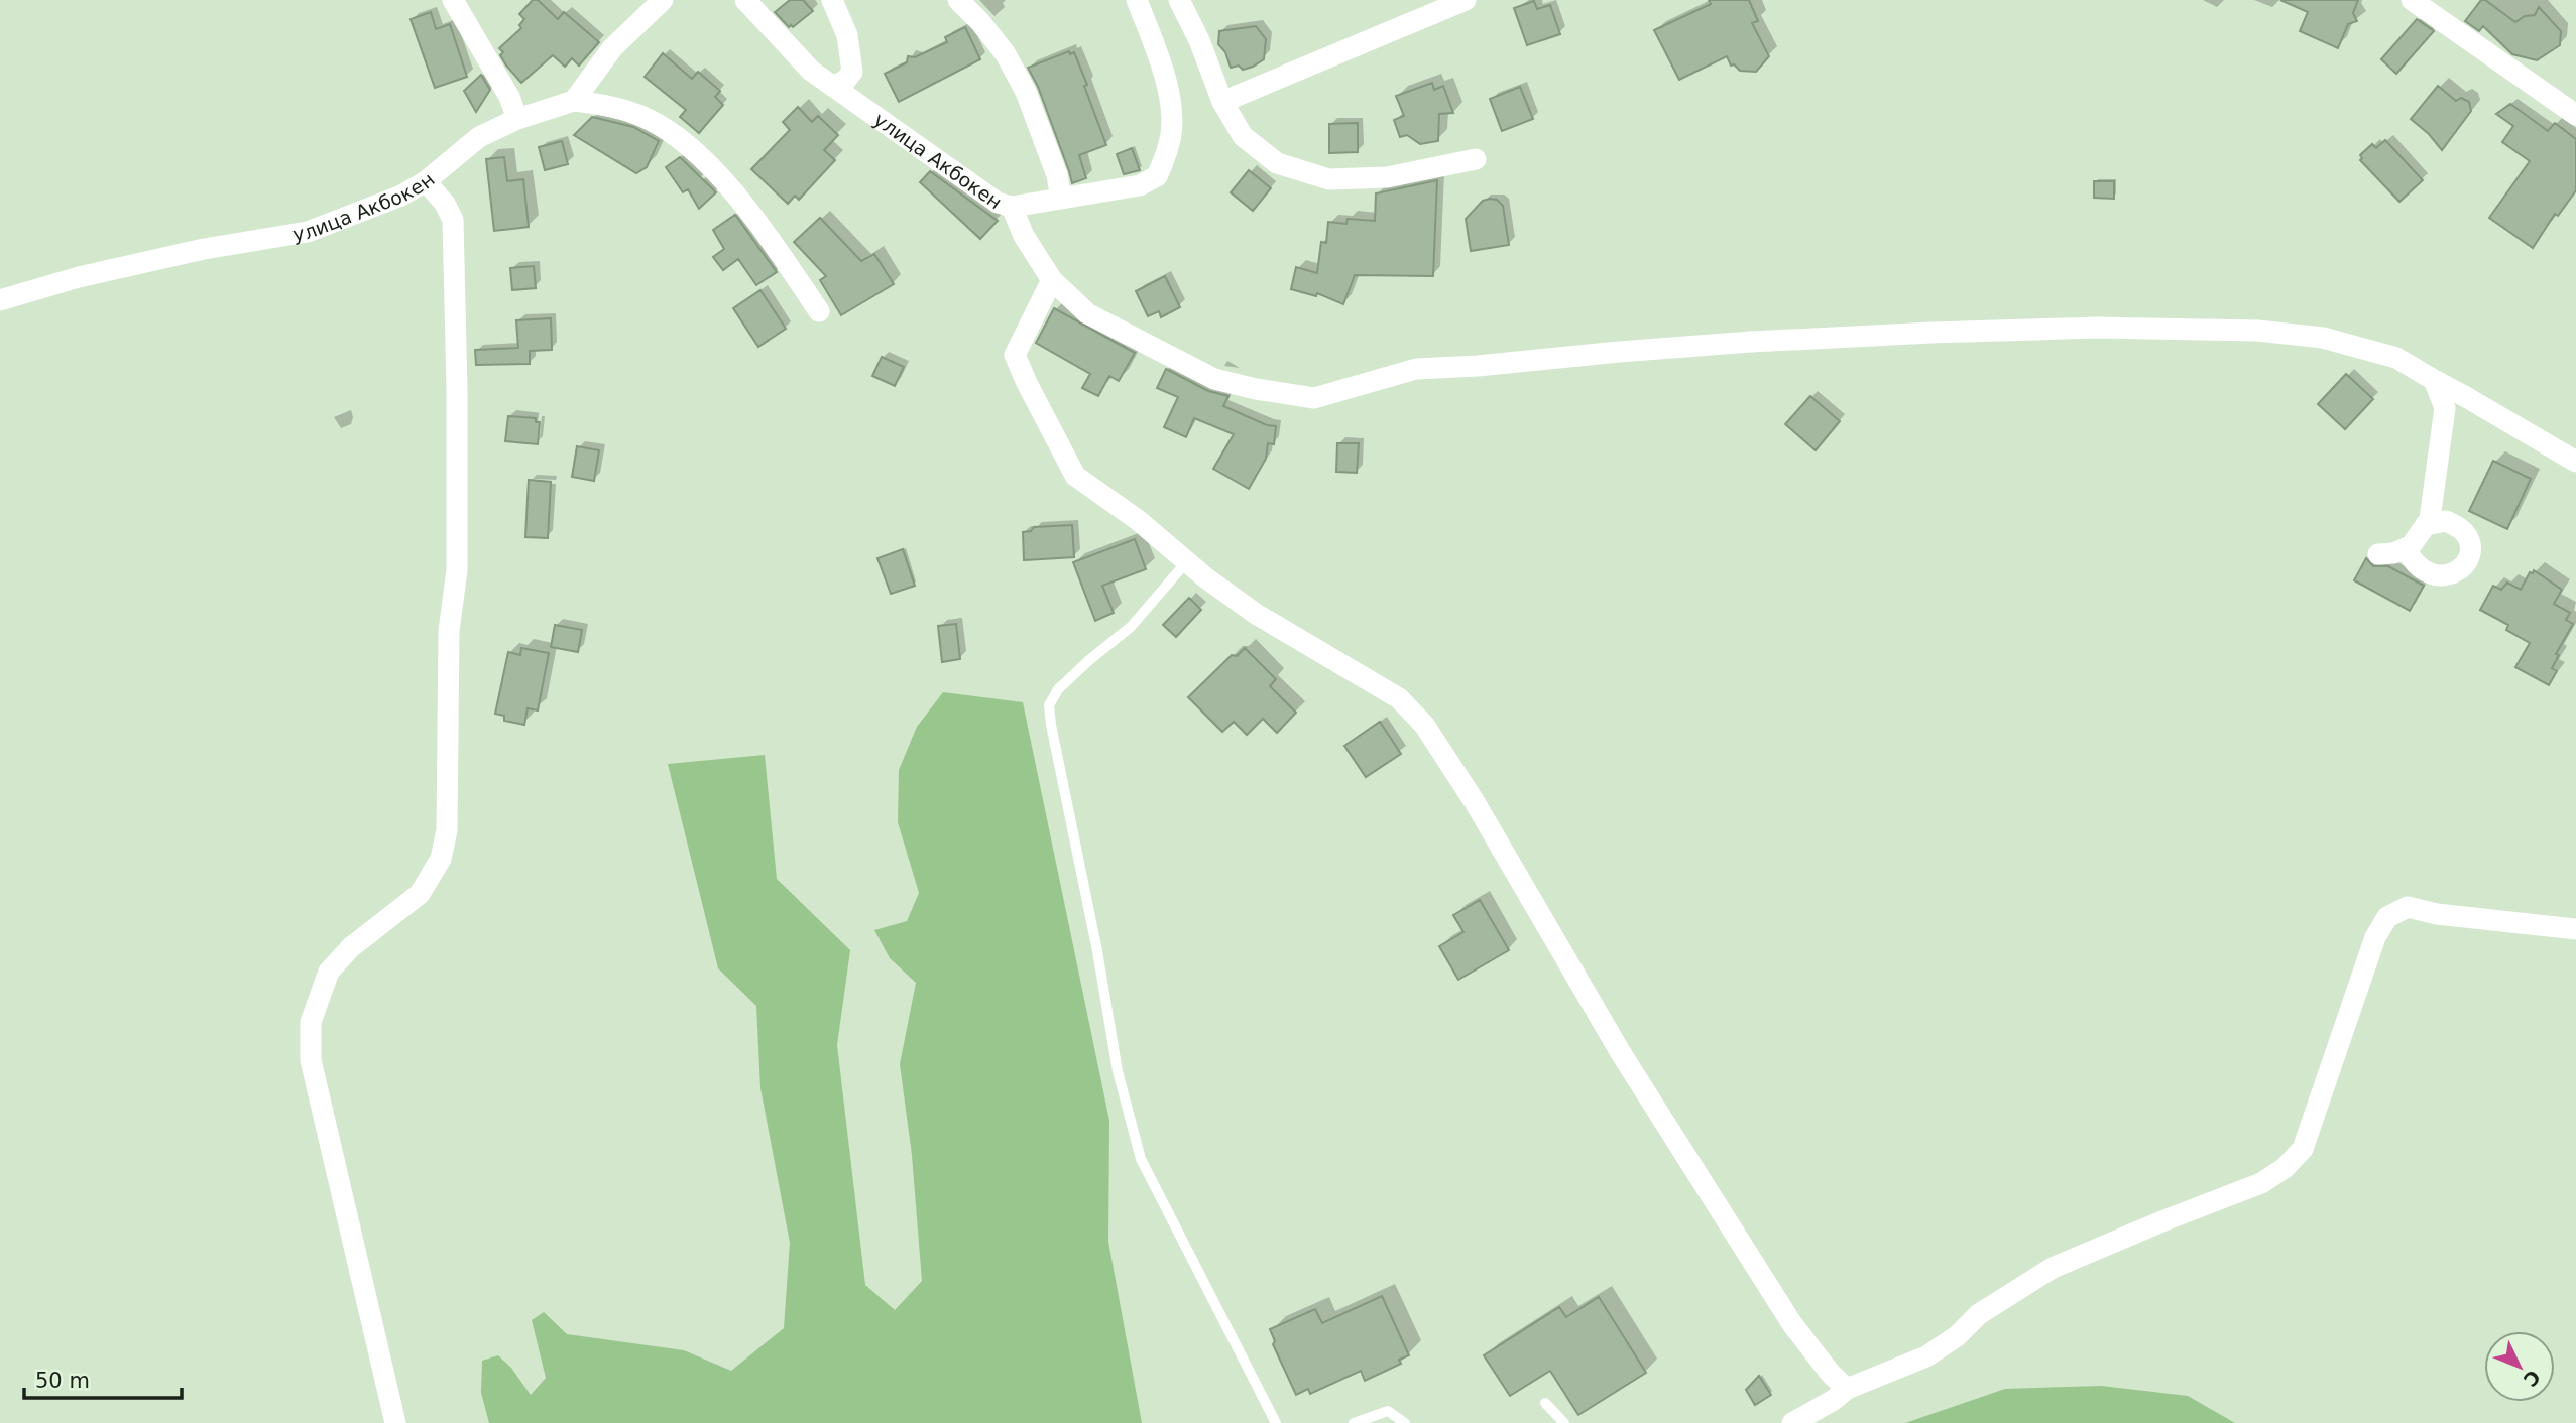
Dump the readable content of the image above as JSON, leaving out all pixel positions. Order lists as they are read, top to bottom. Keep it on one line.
{"streets":{"street":["улица Акбокен"]},"scale_bar":"50 m","north":"bottom right"}
